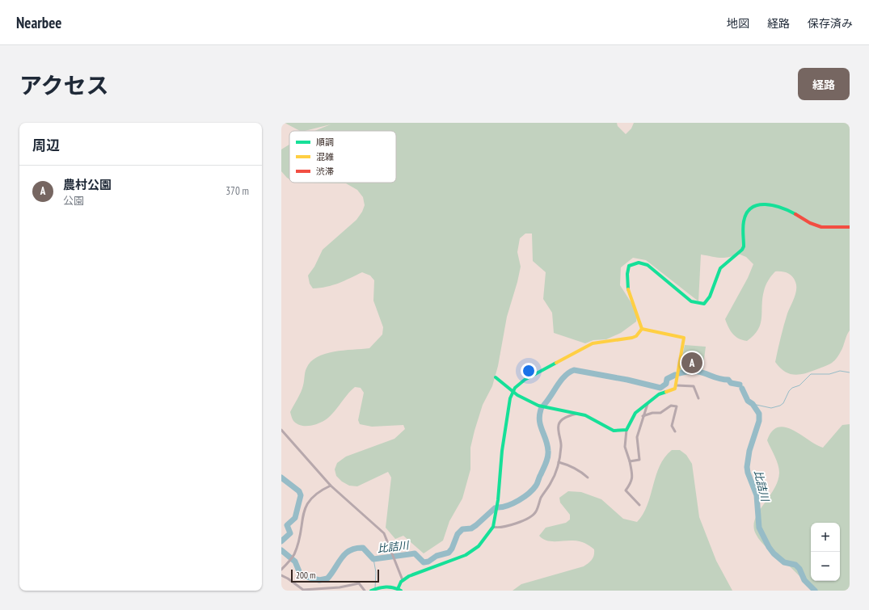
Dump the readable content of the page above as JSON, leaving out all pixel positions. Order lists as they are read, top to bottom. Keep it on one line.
{"water":["比詰川"],"legend":["順調","混雑","渋滞"],"scale_bar":"200 m","page":{"header":"Nearbee","nav":["地図","経路","保存済み"],"title":"アクセス","buttons":"経路","heading":"周辺","list":[{"mark":"A","name":"農村公園","note":"公園","value":"370 m"}],"pins":"A","map_buttons":["+","−"],"scale":"200 m"}}
